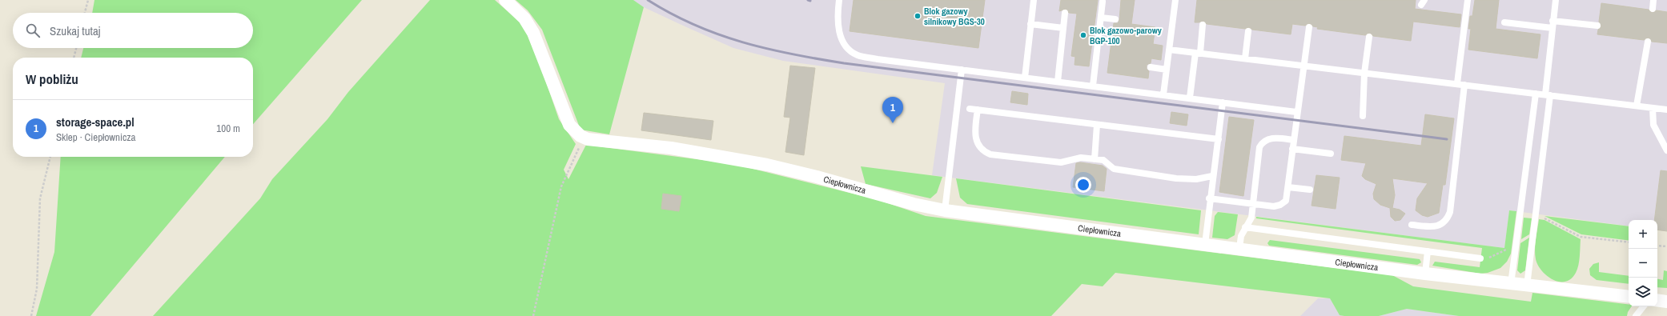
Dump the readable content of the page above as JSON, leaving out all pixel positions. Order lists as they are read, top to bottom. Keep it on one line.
{"streets":{"street":["Ciepłownicza"]},"places":["Blok gazowy silnikowy BGS-30","Blok gazowo-parowy BGP-100"],"page":{"search":"Szukaj tutaj","heading":"W pobliżu","pins":"1","list":[{"mark":"1","name":"storage-space.pl","note":"Sklep · Ciepłownicza","value":"100 m"}],"map_buttons":["+","−"]}}
